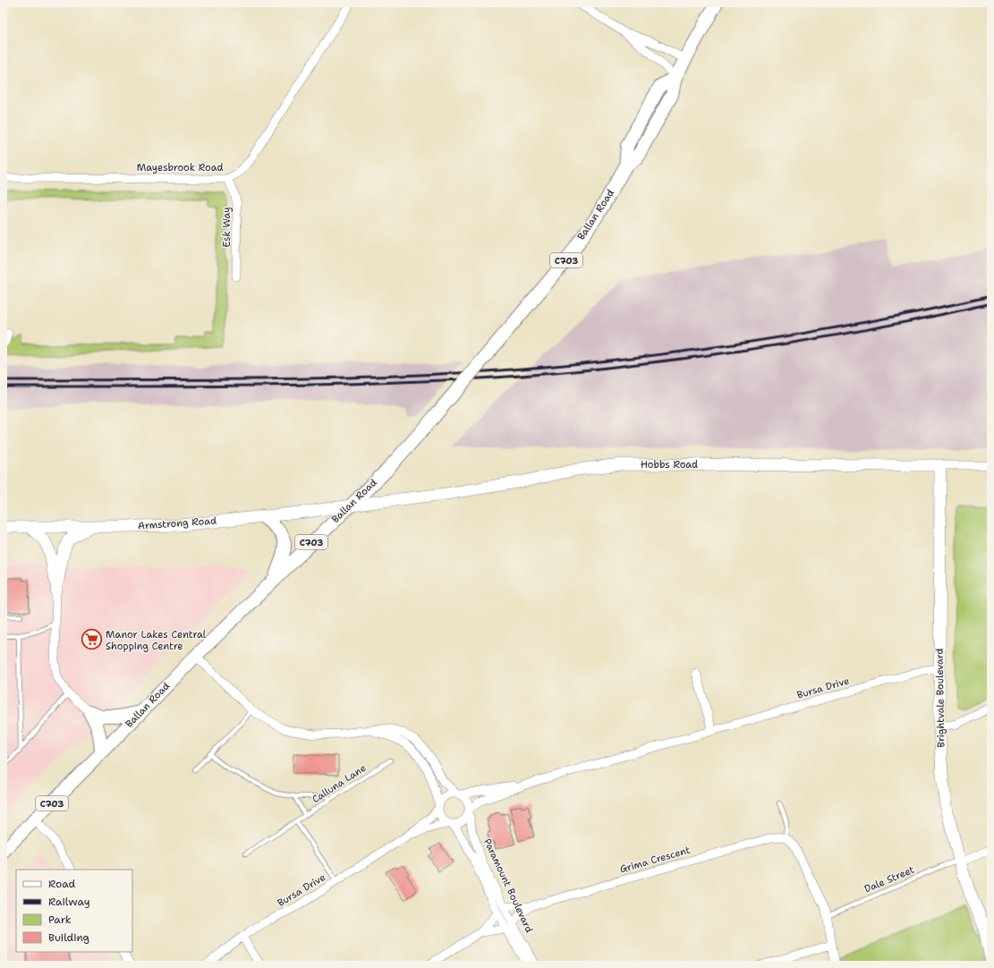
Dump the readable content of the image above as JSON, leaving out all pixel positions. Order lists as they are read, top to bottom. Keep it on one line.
{"streets":{"main road":["Ballan Road","C703"],"street":["Mayesbrook Road","Esk Way","Hobbs Road","Armstrong Road","Bursa Drive","Brightvale Boulevard","Grima Crescent","Paramount Boulevard"],"lane":["Calluna Lane","Dale Street"]},"crossings":[["Mayesbrook Road","Esk Way"],["Ballan Road","Hobbs Road"],["Ballan Road","Armstrong Road"],["Hobbs Road","Armstrong Road"],["Hobbs Road","Brightvale Boulevard"],["Bursa Drive","Brightvale Boulevard"],["Bursa Drive","Paramount Boulevard"],["Brightvale Boulevard","Dale Street"],["Grima Crescent","Paramount Boulevard"]],"places":{"supermarket":["Manor Lakes Central Shopping Centre"]},"legend":["Road","Railway","Park","Building"]}
